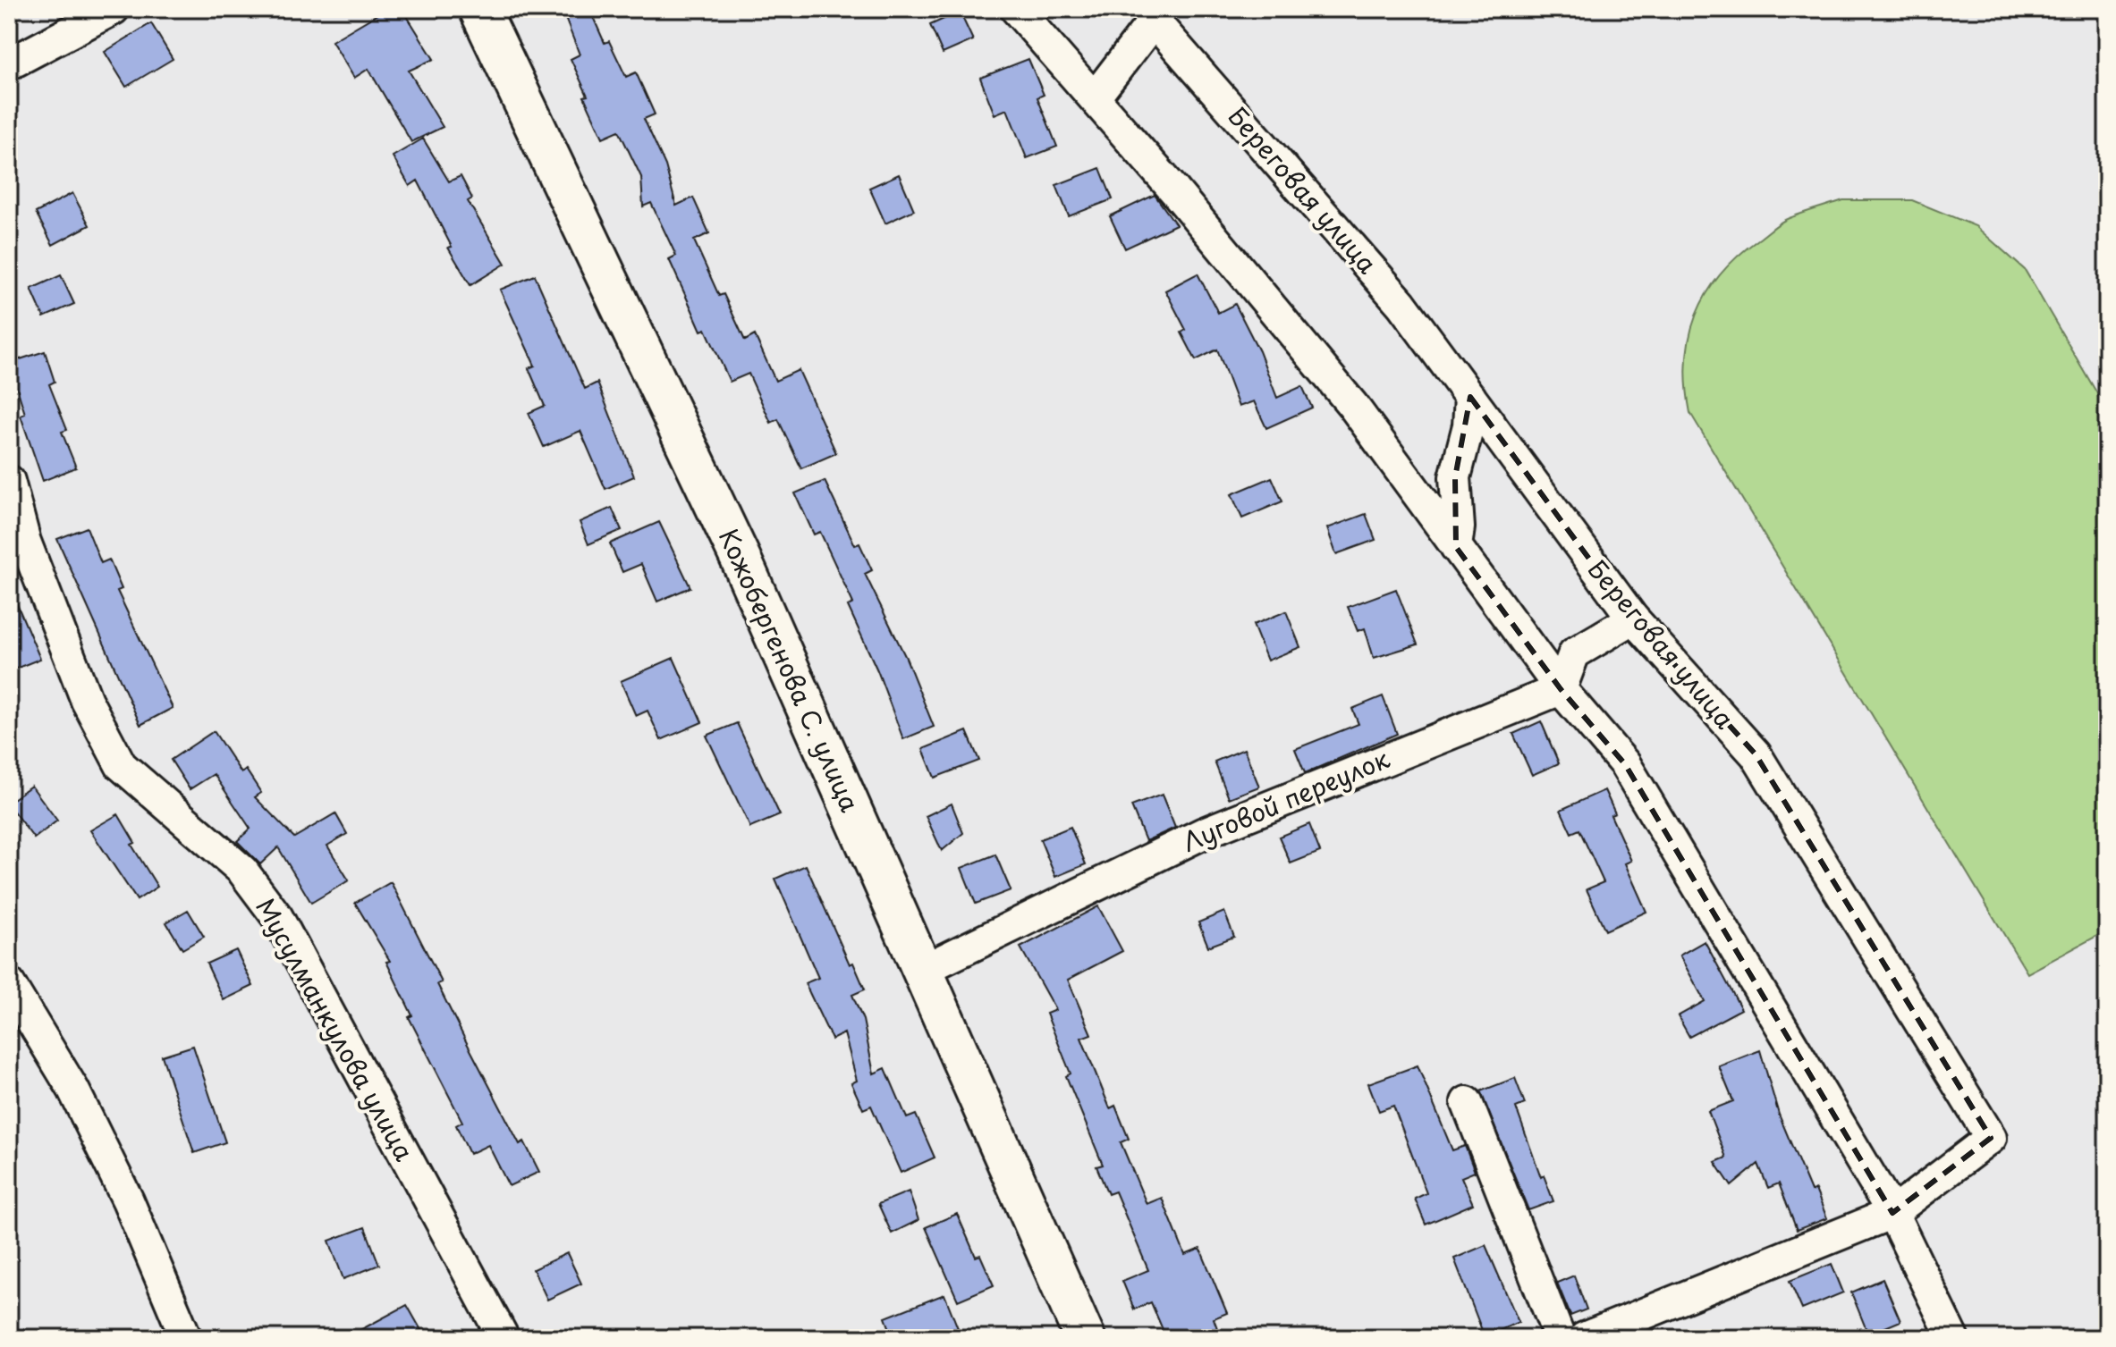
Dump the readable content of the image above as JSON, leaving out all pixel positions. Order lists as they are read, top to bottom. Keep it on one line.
{"streets":{"main road":["Кожобергенова С. улица"],"street":["Береговая улица","Луговой переулок","Мусулманкулова улица"]},"crossings":[["Кожобергенова С. улица","Луговой переулок"]]}
